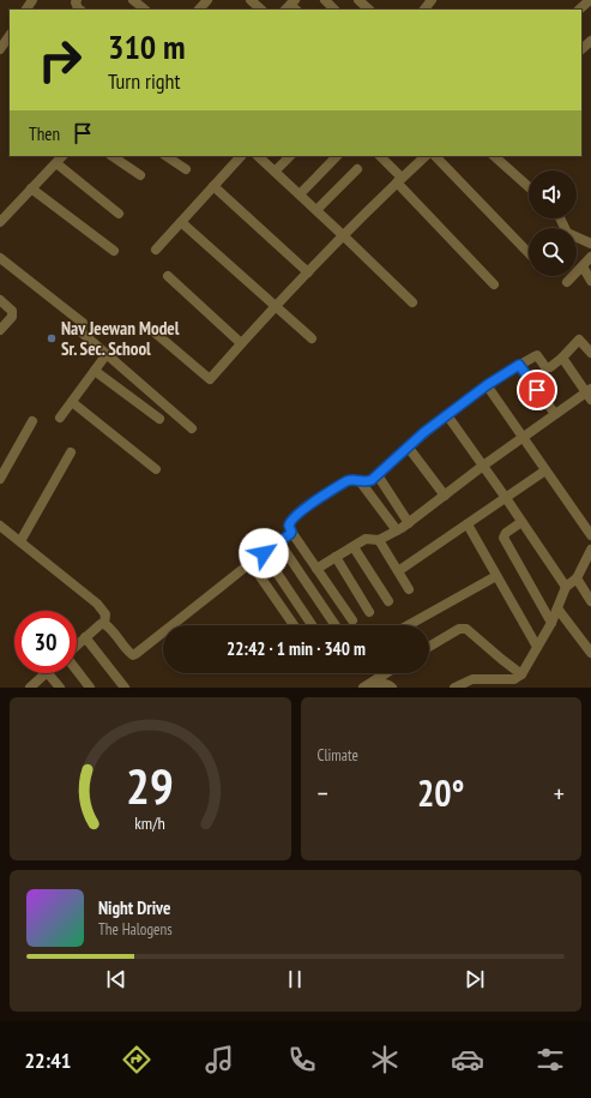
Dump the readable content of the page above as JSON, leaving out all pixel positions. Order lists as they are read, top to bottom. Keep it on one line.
{"places":["Nav Jeewan Model Sr. Sec. School"],"page":{"turn":["310 m","Turn right"],"then":"Then","limit":"30","trip":"22:42 · 1 min · 340 m","tile":"Climate","heat":["−","20°","+"],"song":["Night Drive","The Halogens"],"tabs":"22:41","gauge":["29","km/h"]}}
